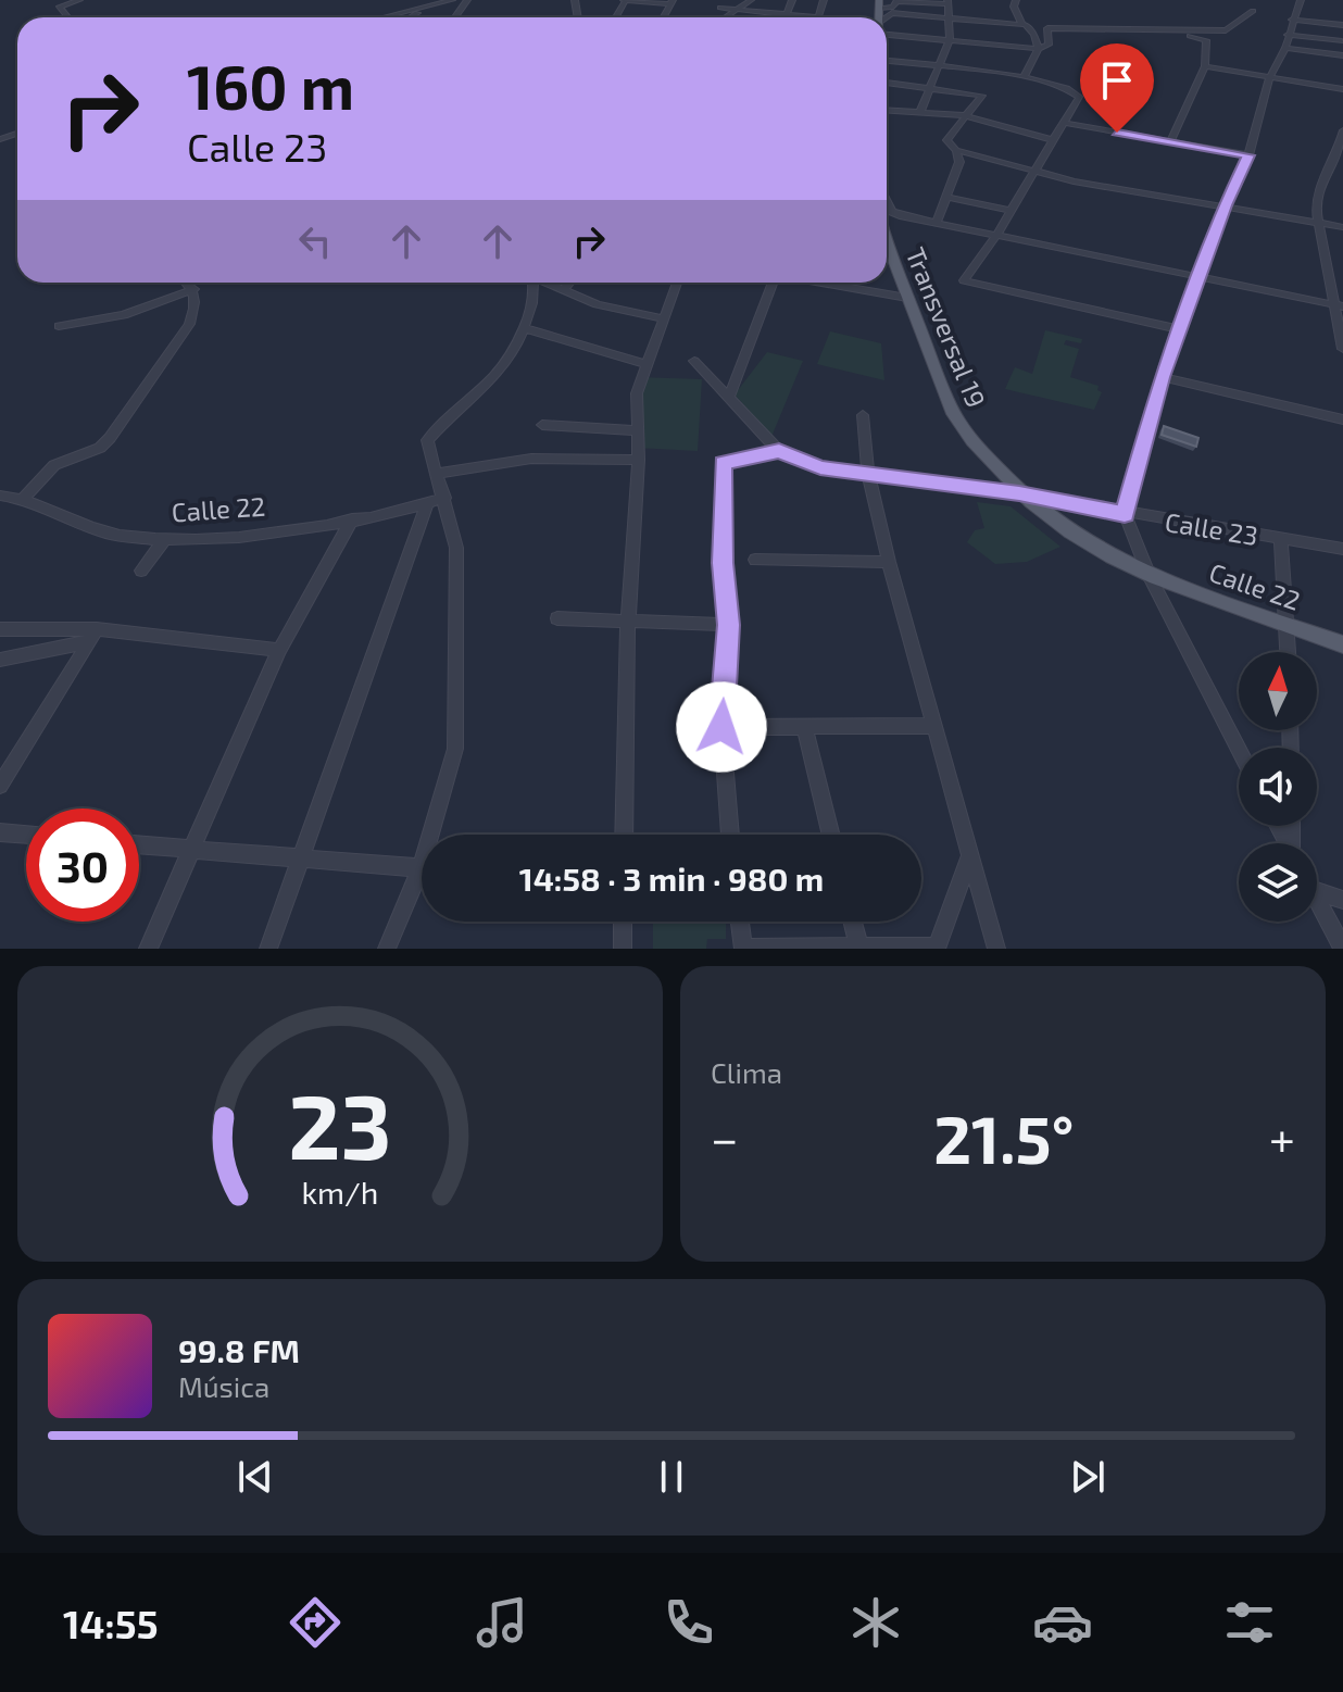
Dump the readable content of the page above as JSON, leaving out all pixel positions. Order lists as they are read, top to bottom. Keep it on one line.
{"streets":{"main road":["Transversal 19","Calle 22"],"street":["Calle 23"]},"crossings":[["Transversal 19","Calle 22"],["Transversal 19","Calle 23"]],"north":"top","page":{"turn":["160 m","Calle 23"],"limit":"30","trip":"14:58 · 3 min · 980 m","tile":"Clima","heat":["−","21.5°","+"],"song":["99.8 FM","Música"],"tabs":"14:55","gauge":["23","km/h"]}}
